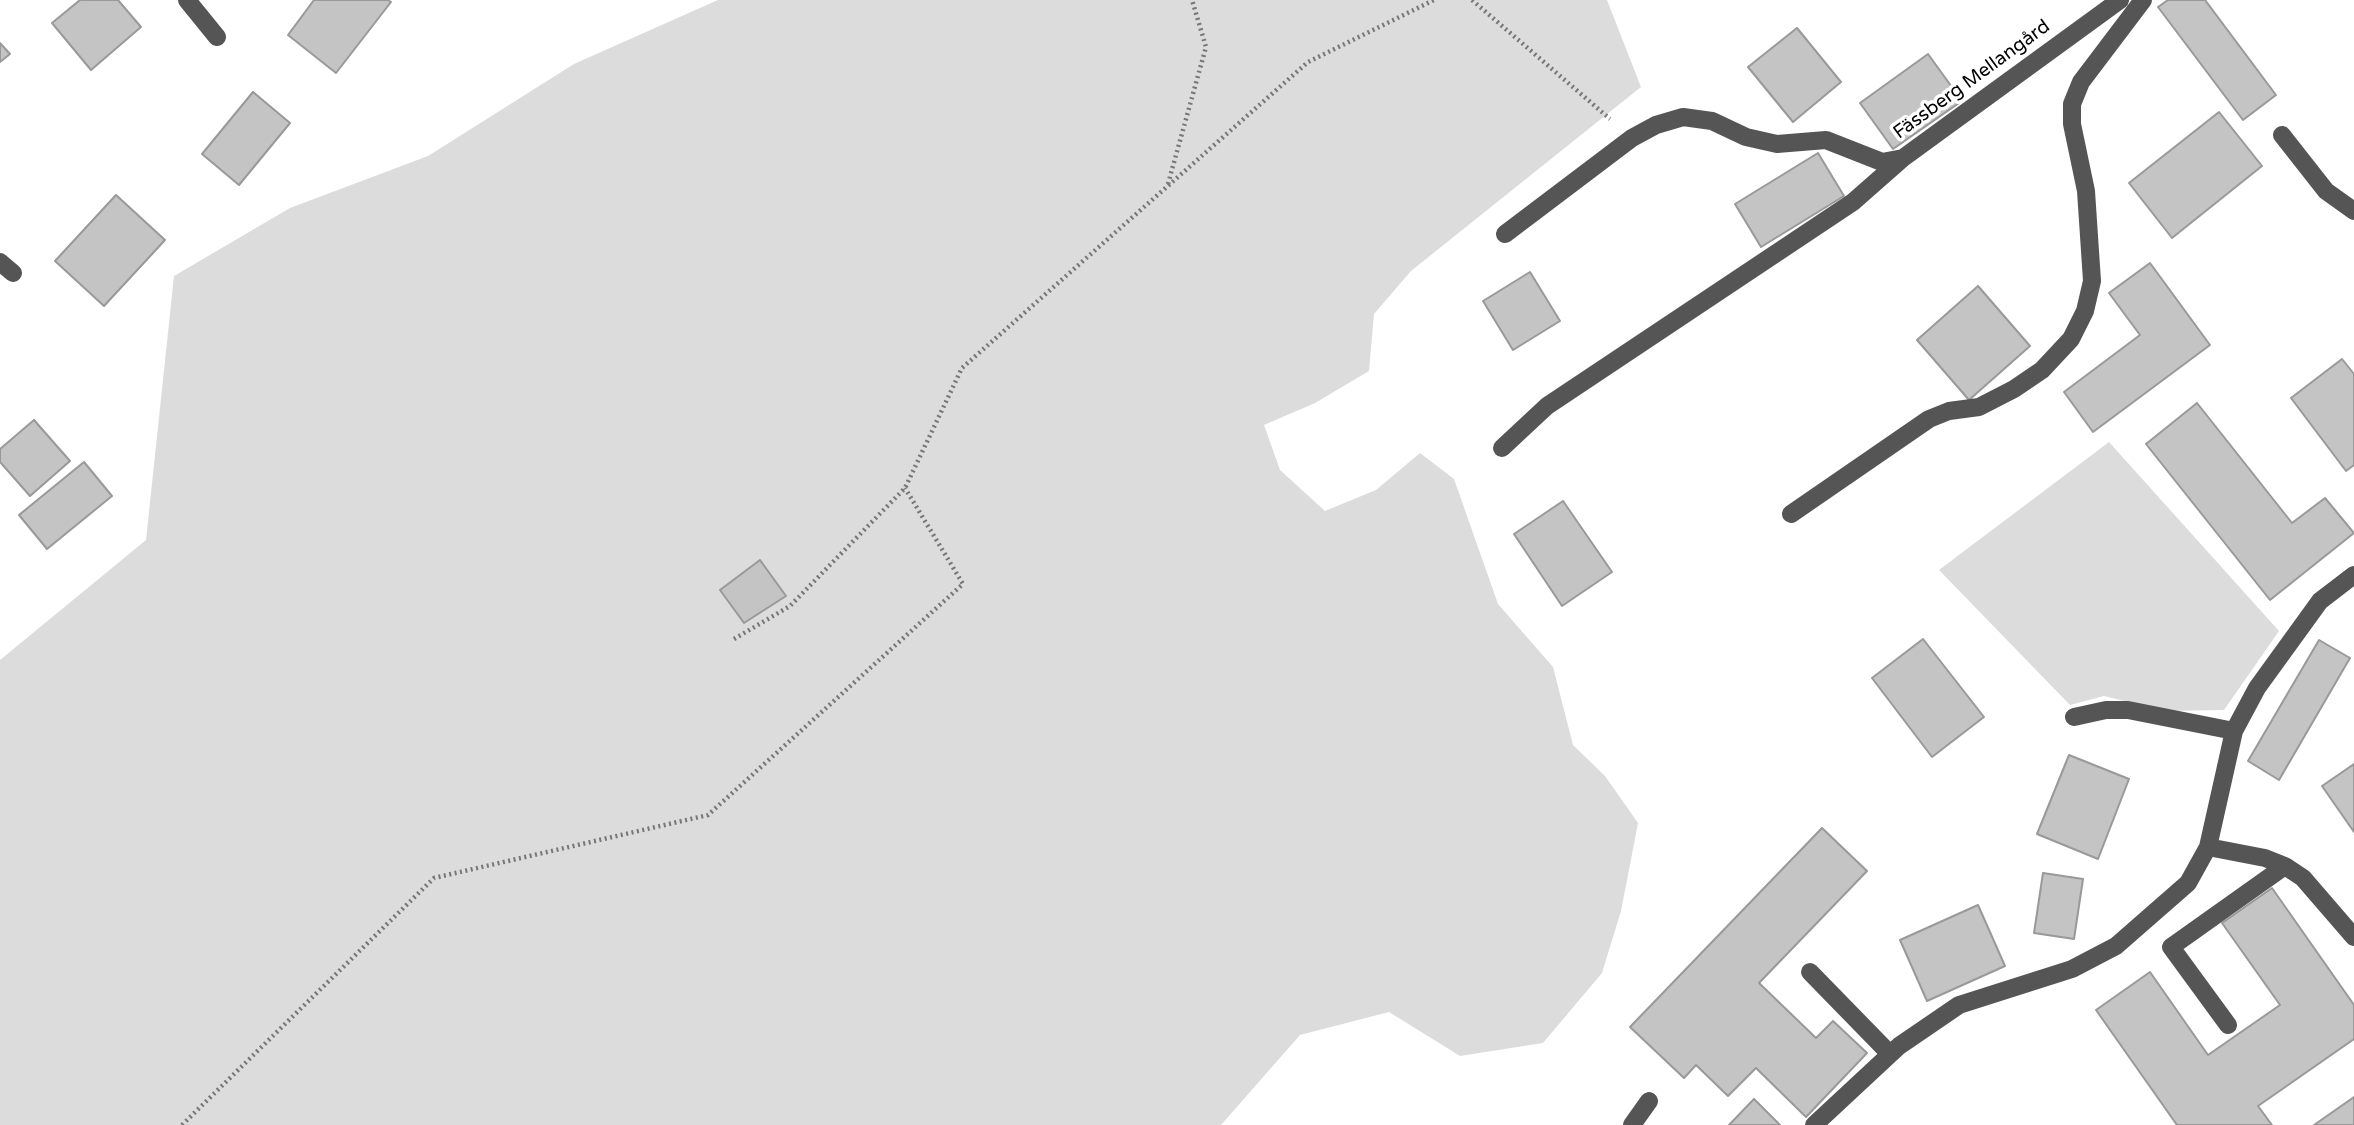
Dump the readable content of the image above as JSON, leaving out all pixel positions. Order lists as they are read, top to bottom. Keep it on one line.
{"streets":{"street":["Fässberg Mellangård"]}}
